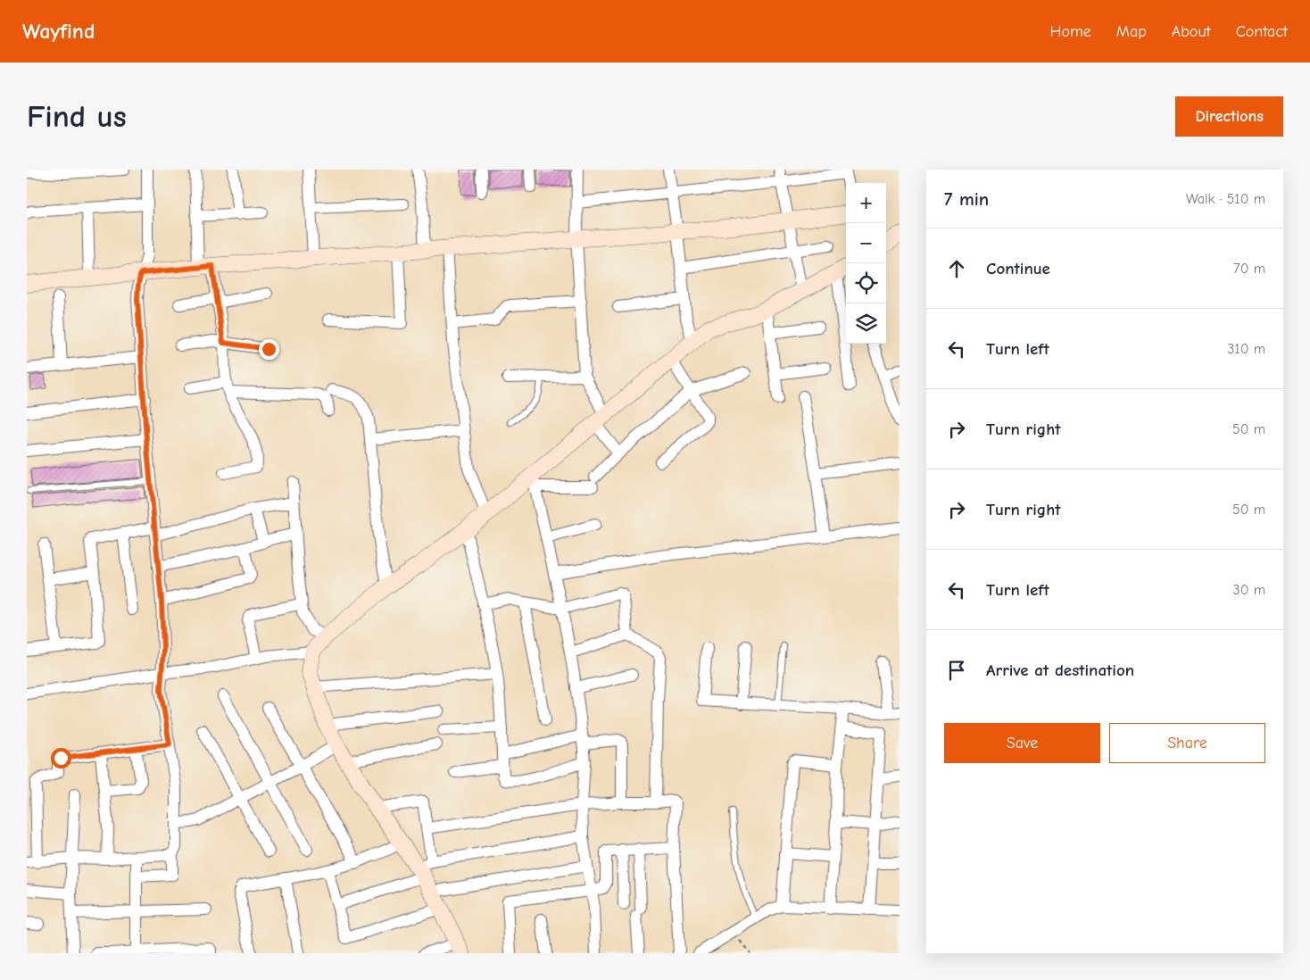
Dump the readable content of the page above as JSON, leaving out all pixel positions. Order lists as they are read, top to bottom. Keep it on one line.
{"page":{"header":"Wayfind","nav":["Home","Map","About","Contact"],"buttons":["Directions",["Save","Share"]],"title":"Find us","heading":["7 min","Walk · 510 m"],"map_buttons":["+","−"],"list":[["Continue","70 m"],["Turn left","310 m"],["Turn right","50 m"],["Turn right","50 m"],["Turn left","30 m"],"Arrive at destination"]}}
